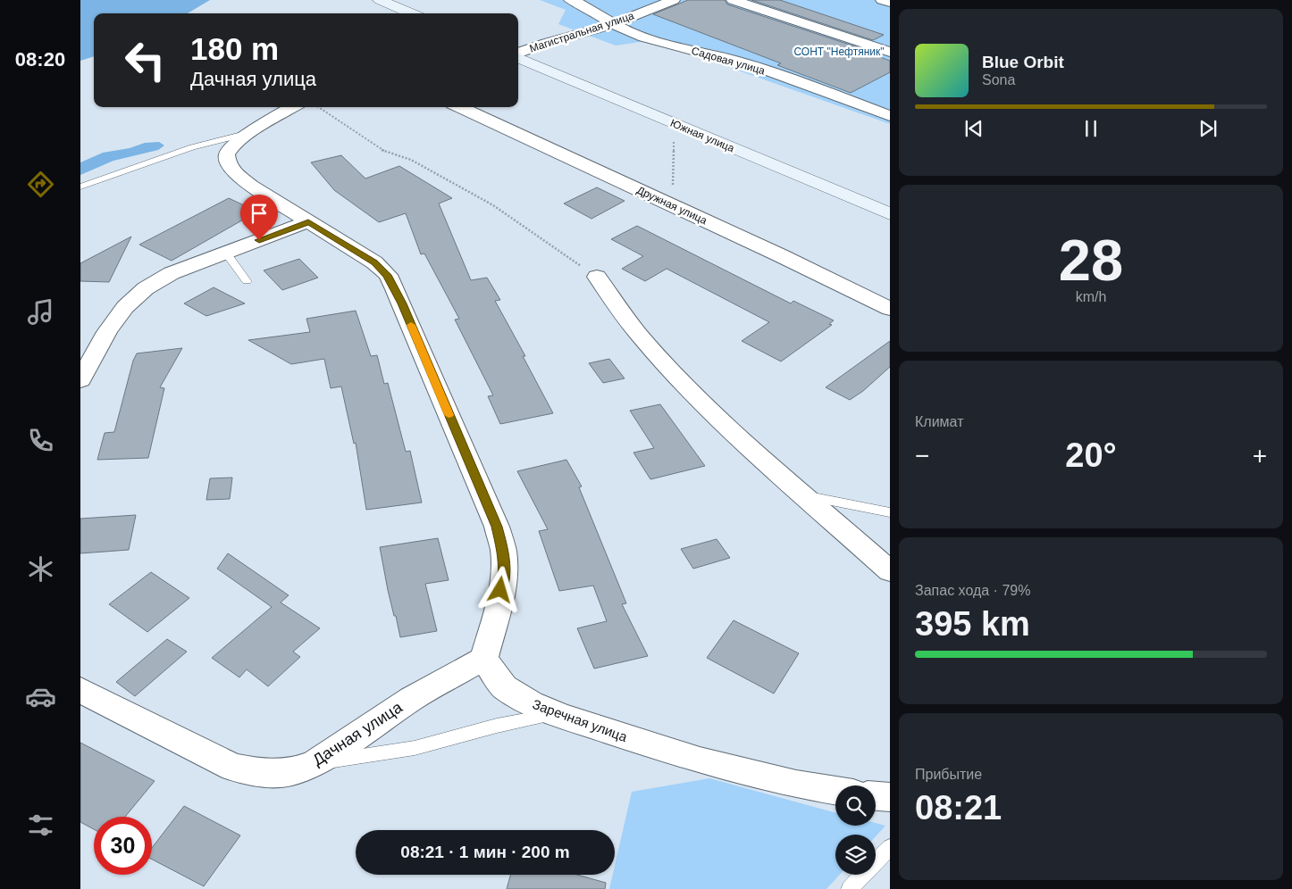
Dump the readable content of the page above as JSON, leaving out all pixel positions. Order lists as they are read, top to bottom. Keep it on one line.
{"streets":{"street":["Магистральная улица","Садовая улица","Южная улица","Дружная улица","Заречная улица","Дачная улица"]},"crossings":[["Магистральная улица","Садовая улица"],["Заречная улица","Дачная улица"]],"parks":["СОНТ \"Нефтяник\""],"page":{"tabs":"08:20","turn":["180 m","Дачная улица"],"song":["Blue Orbit","Sona"],"tile":[["28","km/h"],"Климат",["Запас хода · 79%","395 km"],["Прибытие","08:21"]],"heat":["−","20°","+"],"limit":"30","trip":"08:21 · 1 мин · 200 m"}}
